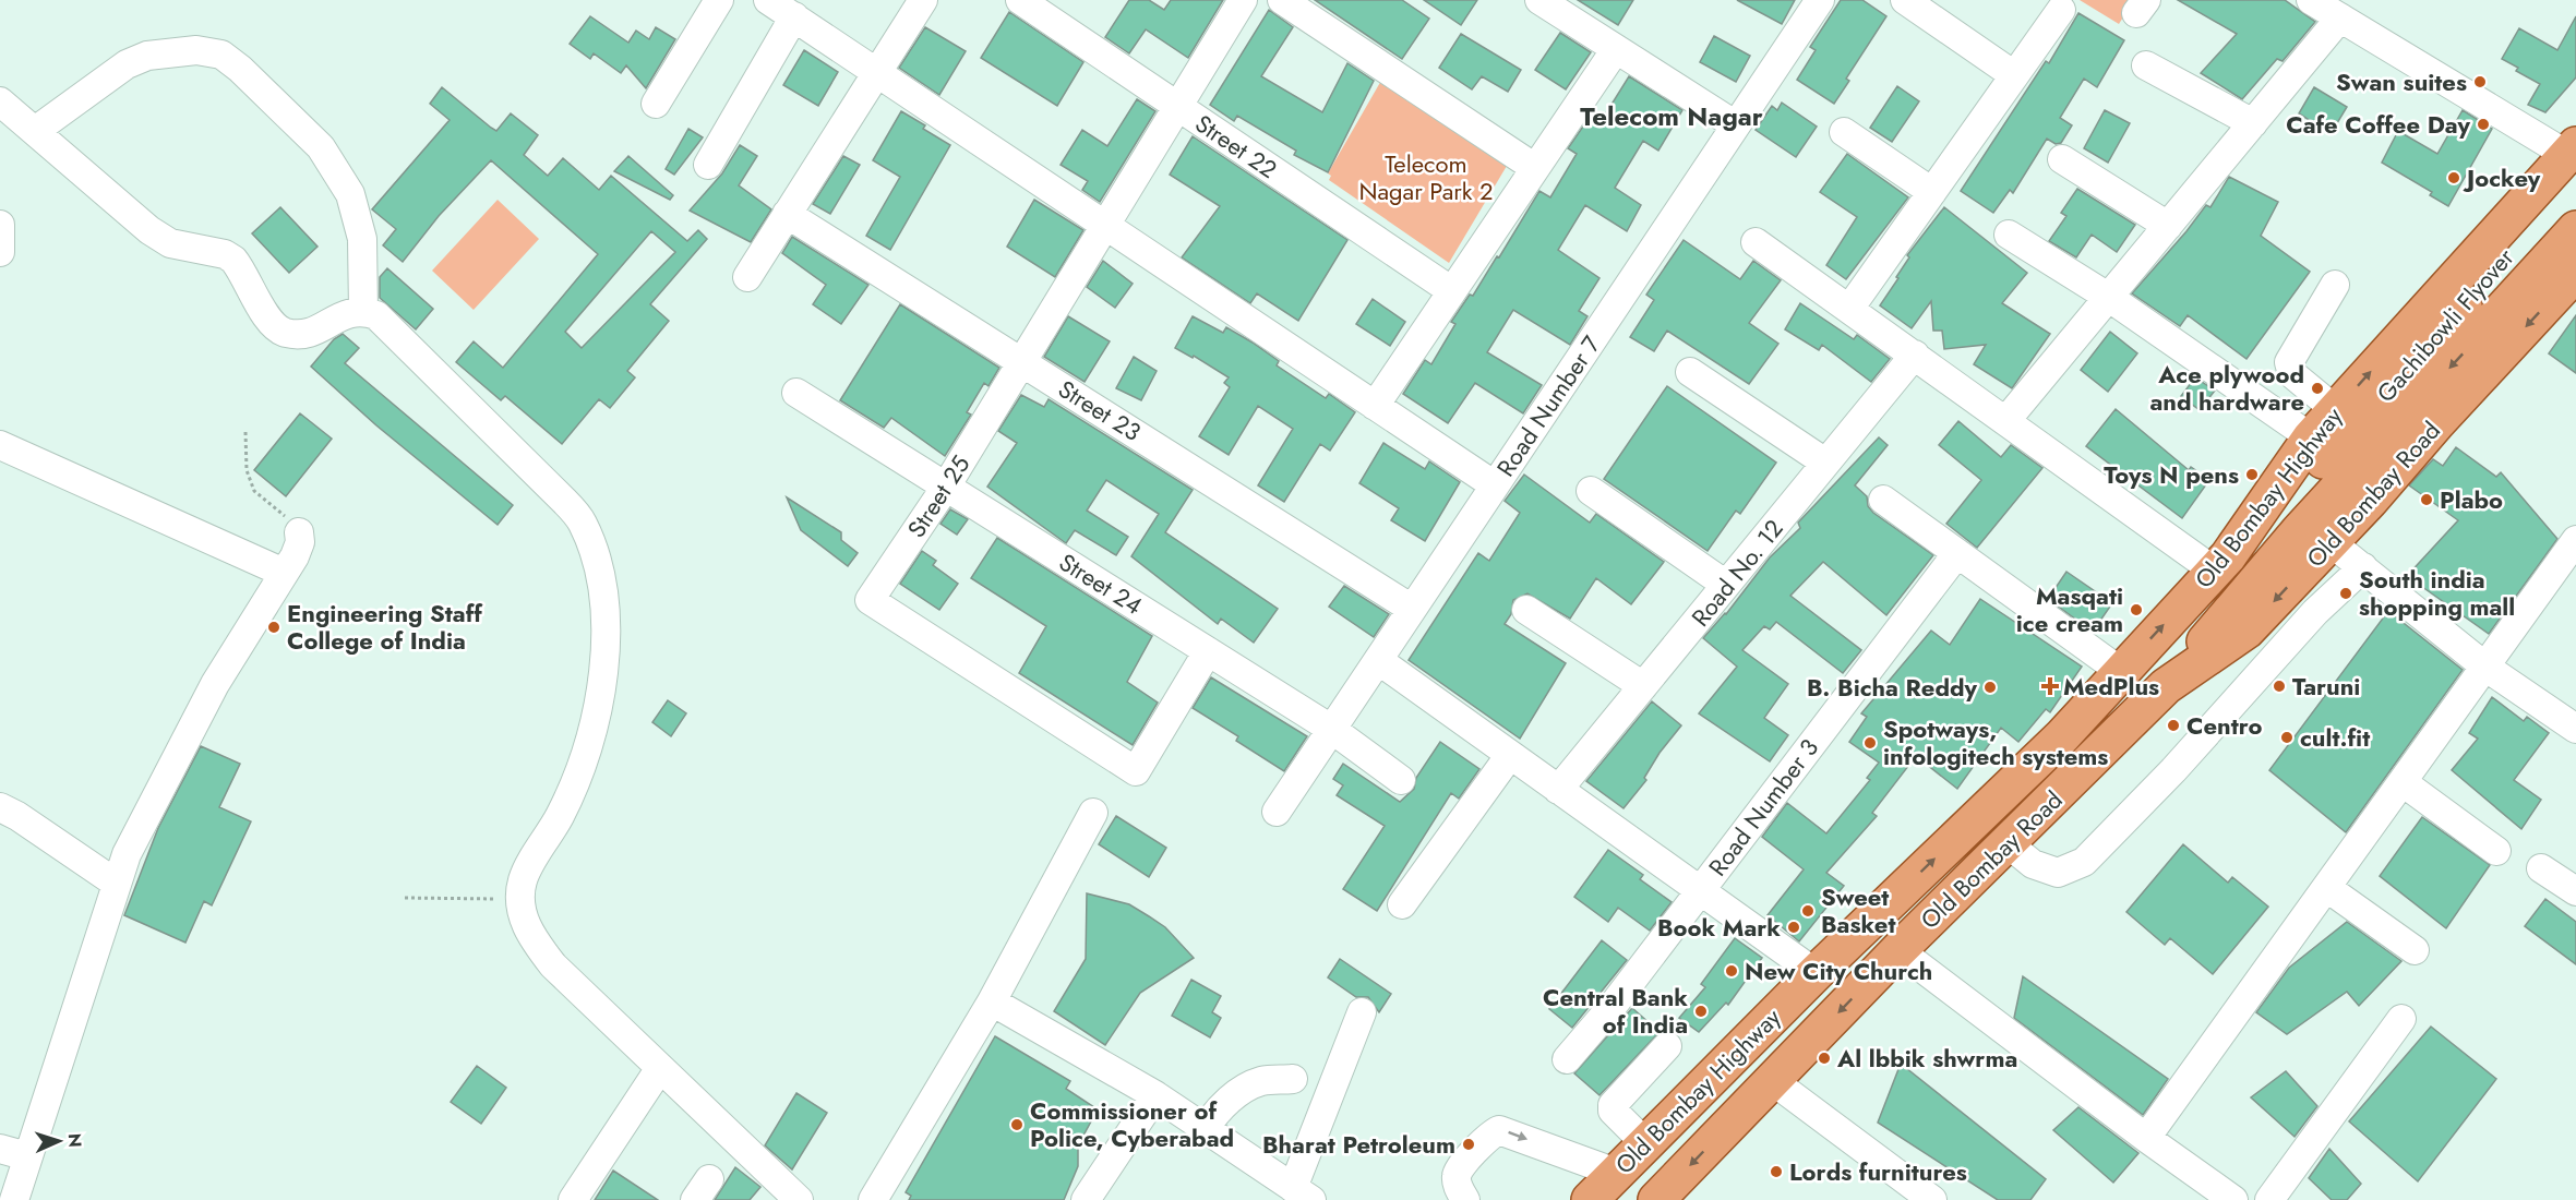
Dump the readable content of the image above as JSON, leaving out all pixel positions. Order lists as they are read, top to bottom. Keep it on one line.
{"streets":{"main road":["Gachibowli Flyover","Old Bombay Road","Old Bombay Highway"],"street":["Street 22","Road Number 7","Street 23","Street 25","Road No. 12","Street 24","Road Number 3"]},"crossings":[["Street 22","Street 25"],["Gachibowli Flyover","Old Bombay Road"],["Gachibowli Flyover","Old Bombay Highway"],["Road Number 7","Street 23"],["Road Number 7","Street 24"],["Street 23","Street 25"],["Street 25","Street 24"]],"one_way":["Old Bombay Road","Old Bombay Highway"],"districts":["Telecom Nagar"],"parks":["Telecom Nagar Park 2"],"places":{"other":["Swan suites","Cafe Coffee Day","Jockey","Ace plywood and hardware","Toys N pens","Plabo","South india shopping mall","Masqati ice cream","Engineering Staff College of India","Taruni","B. Bicha Reddy","Centro","cult.fit","Spotways, infologitech systems","Sweet Basket","Book Mark","New City Church","Central Bank of India","Al lbbik shwrma","Commissioner of Police, Cyberabad","Bharat Petroleum","Lords furnitures"],"health":["MedPlus"]},"north":"right"}
